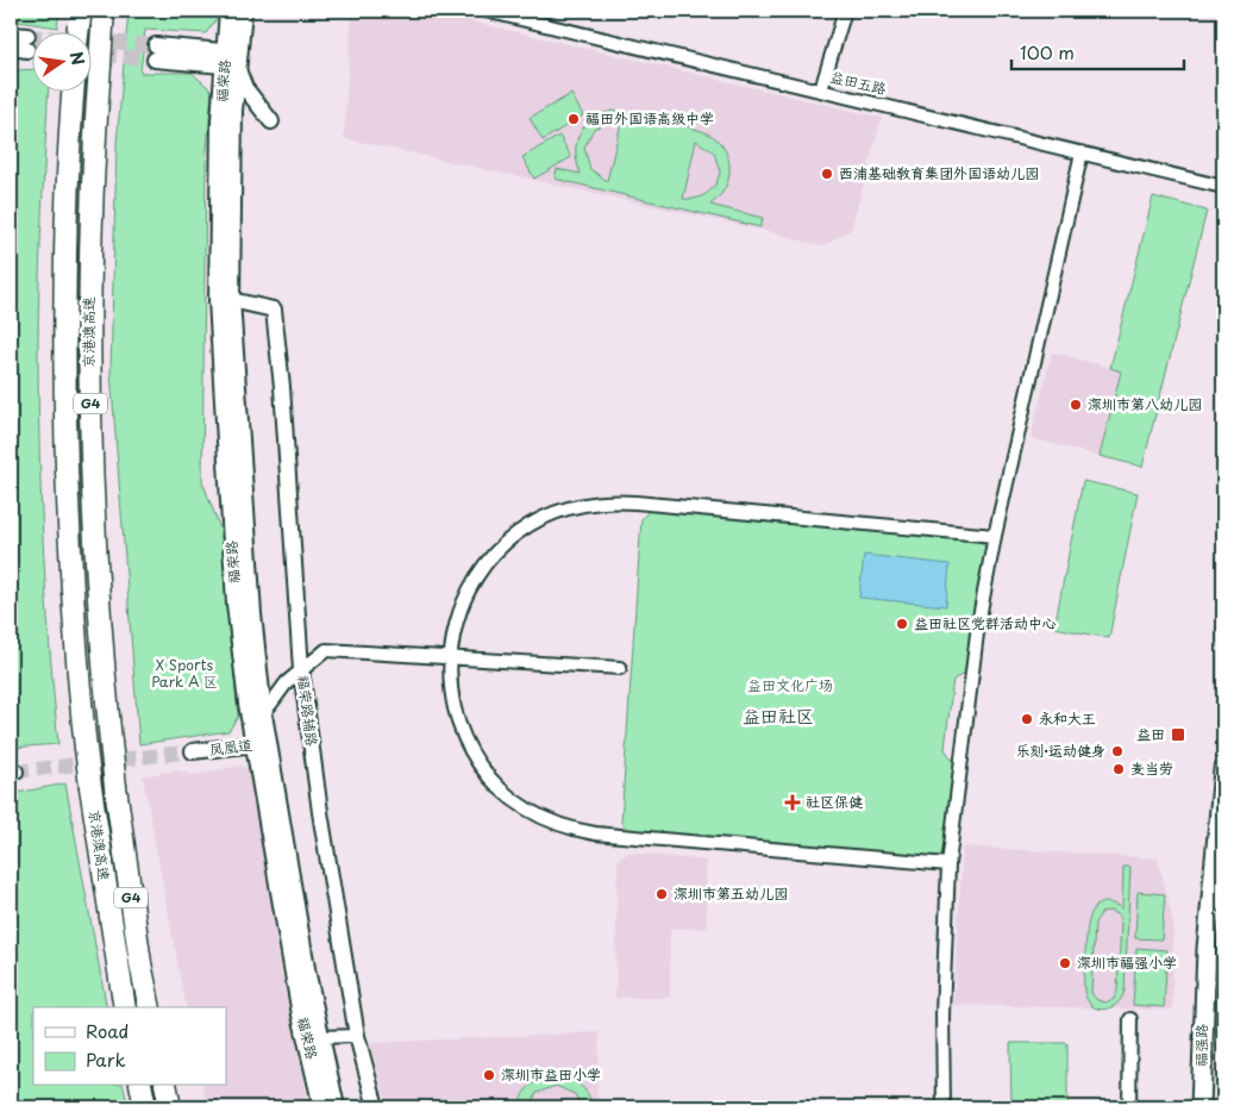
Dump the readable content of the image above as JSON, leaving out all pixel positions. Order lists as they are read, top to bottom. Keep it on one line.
{"streets":{"highway":["京港澳高速","G4"],"main road":["福荣路","福强路"],"street":["益田五路","福荣路辅路","凤凰道"]},"crossings":[["福荣路","福荣路辅路"],["福荣路","凤凰道"]],"districts":["益田社区"],"parks":["X Sports Park A 区","益田文化广场"],"places":{"other":["福田外国语高级中学","西浦基础教育集团外国语幼儿园","深圳市第八幼儿园","益田社区党群活动中心","永和大王","乐刻·运动健身","麦当劳","深圳市第五幼儿园","深圳市福强小学","深圳市益田小学"],"transit":["益田"],"health":["社区保健"]},"legend":["Road","Park"],"scale_bar":"100 m","north":"right"}
